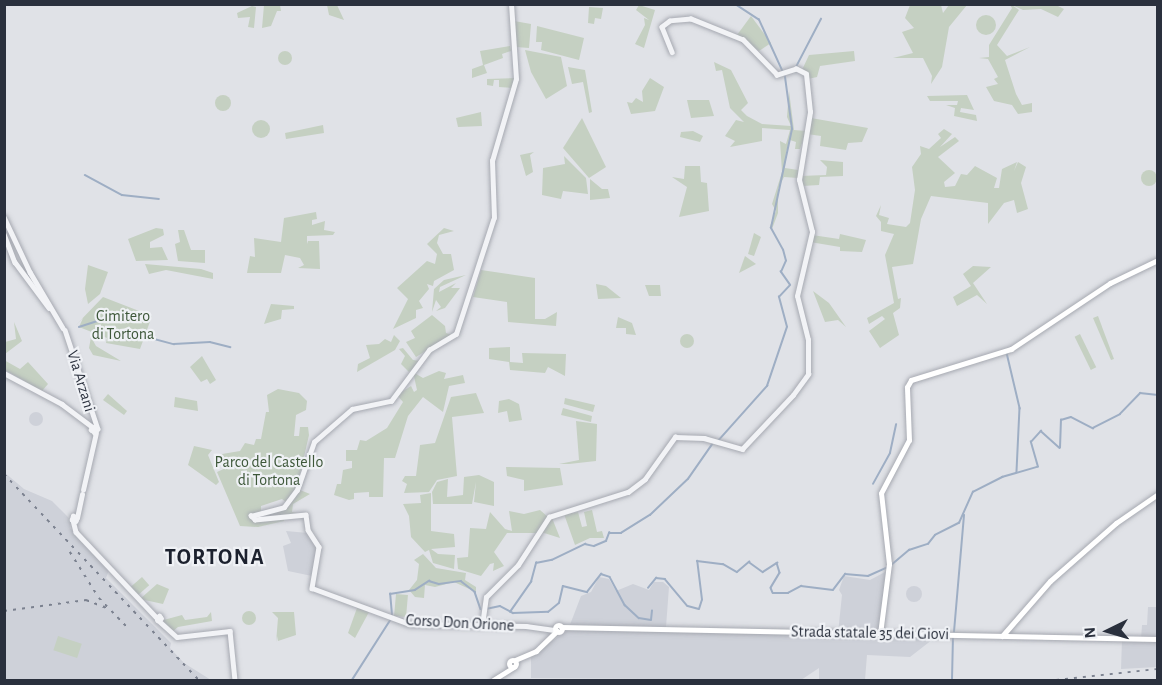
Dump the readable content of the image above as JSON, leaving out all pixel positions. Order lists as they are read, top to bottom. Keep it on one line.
{"streets":{"main road":["Strada statale 35 dei Giovi"],"street":["Via Arzani","Corso Don Orione"]},"crossings":[["Corso Don Orione","Strada statale 35 dei Giovi"]],"districts":["TORTONA"],"parks":["Cimitero di Tortona","Parco del Castello di Tortona"],"north":"left"}
